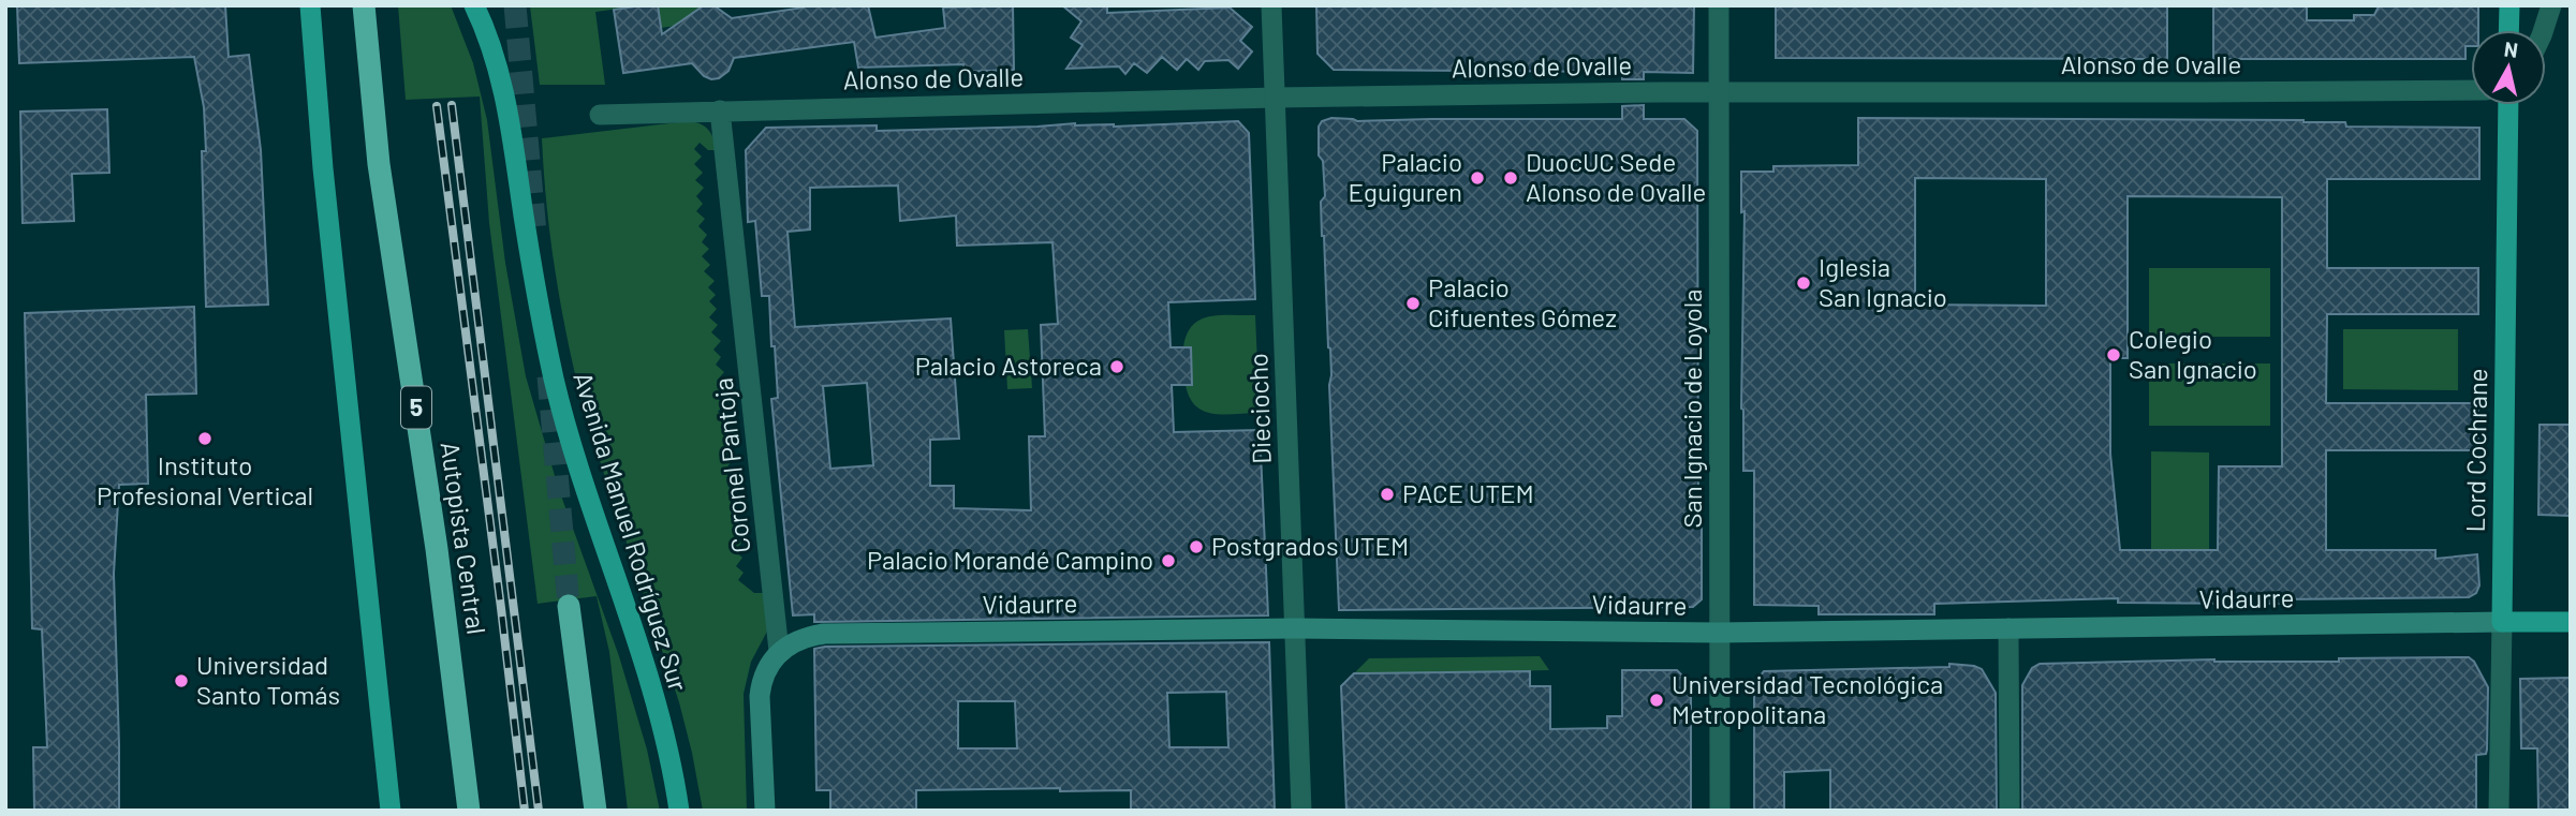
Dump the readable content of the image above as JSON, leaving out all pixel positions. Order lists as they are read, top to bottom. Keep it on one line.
{"streets":{"highway":["5","Autopista Central"],"main road":["Lord Cochrane","Avenida Manuel Rodríguez Sur","Vidaurre"],"street":["Alonso de Ovalle","Dieciocho","San Ignacio de Loyola","Coronel Pantoja"]},"crossings":[["Alonso de Ovalle","Dieciocho"],["Alonso de Ovalle","San Ignacio de Loyola"],["Alonso de Ovalle","Coronel Pantoja"],["Dieciocho","Vidaurre"],["San Ignacio de Loyola","Vidaurre"],["Lord Cochrane","Vidaurre"],["Coronel Pantoja","Vidaurre"]],"places":["Palacio Eguiguren","DuocUC Sede Alonso de Ovalle","Iglesia San Ignacio","Palacio Cifuentes Gómez","Colegio San Ignacio","Palacio Astoreca","Instituto Profesional Vertical","PACE UTEM","Postgrados UTEM","Palacio Morandé Campino","Universidad Santo Tomás","Universidad Tecnológica Metropolitana"],"north":"top"}
